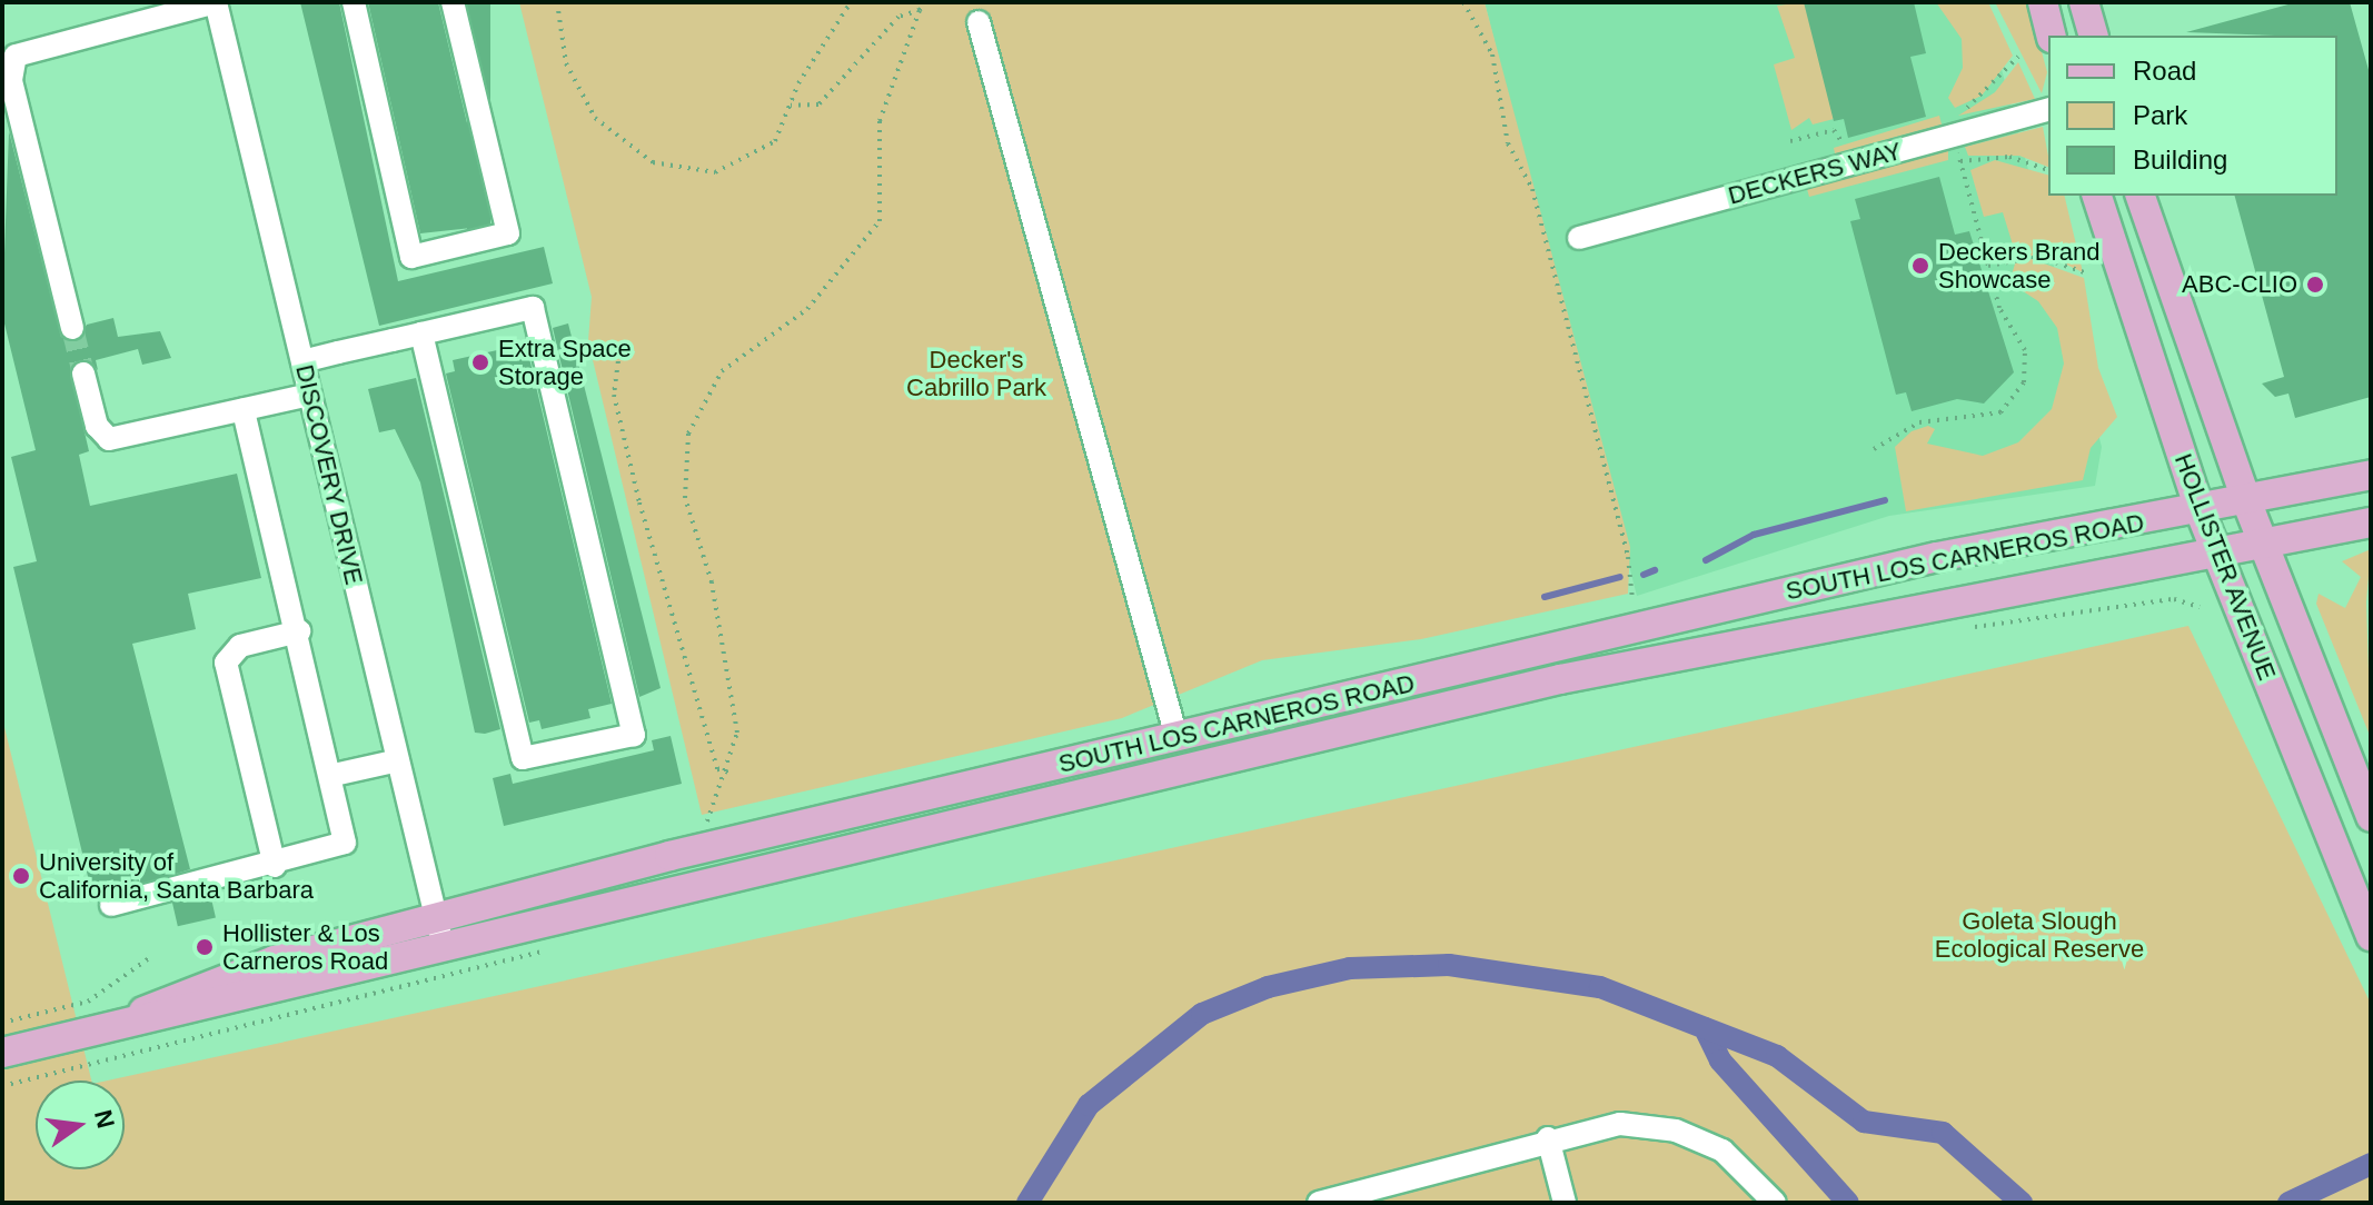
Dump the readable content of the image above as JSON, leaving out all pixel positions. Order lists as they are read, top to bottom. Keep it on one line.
{"streets":{"main road":["SOUTH LOS CARNEROS ROAD","HOLLISTER AVENUE"],"street":["DECKERS WAY","DISCOVERY DRIVE"]},"crossings":[["DISCOVERY DRIVE","SOUTH LOS CARNEROS ROAD"],["SOUTH LOS CARNEROS ROAD","HOLLISTER AVENUE"]],"parks":["Decker's Cabrillo Park","Goleta Slough Ecological Reserve"],"places":["Deckers Brand Showcase","ABC-CLIO","Extra Space Storage","University of California, Santa Barbara","Hollister & Los Carneros Road"],"legend":["Road","Park","Building"],"north":"right"}
